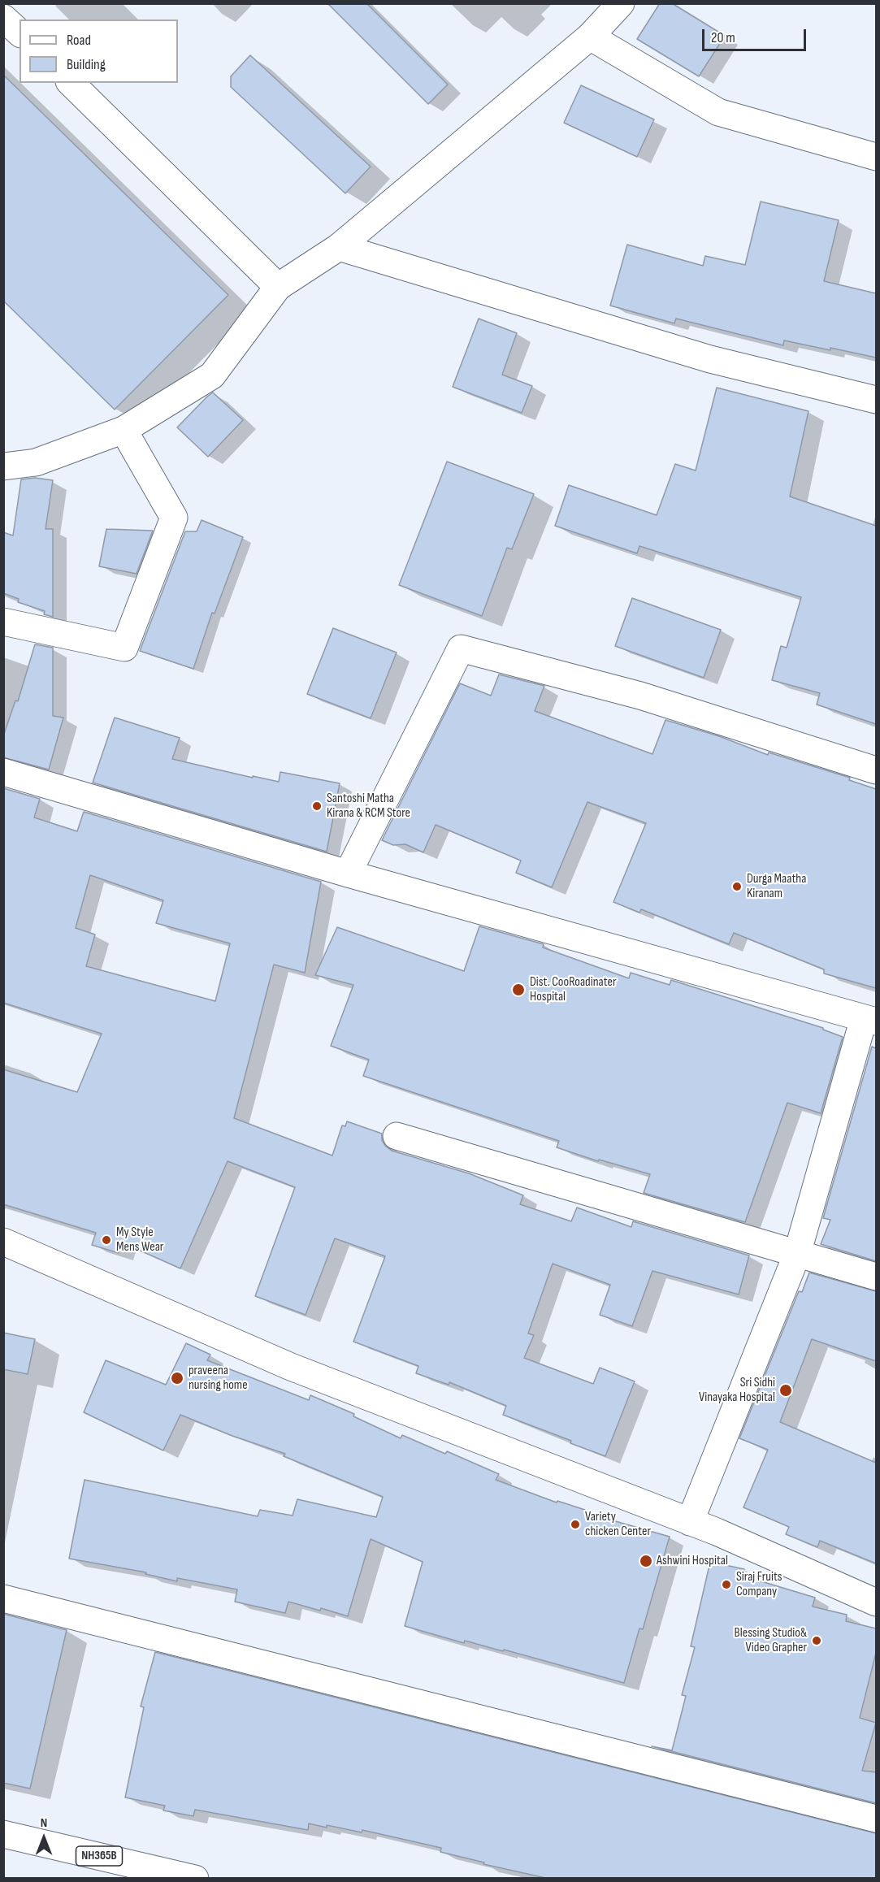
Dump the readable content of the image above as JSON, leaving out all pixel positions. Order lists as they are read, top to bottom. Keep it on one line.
{"streets":{"main road":["NH365B"]},"places":["Santoshi Matha Kirana & RCM Store","Durga Maatha Kiranam","Dist. CooRoadinater Hospital","My Style Mens Wear","praveena nursing home","Sri Sidhi Vinayaka Hospital","Variety chicken Center","Ashwini Hospital","Siraj Fruits Company","Blessing Studio& Video Grapher"],"legend":["Road","Building"],"scale_bar":"20 m","north":"top"}
